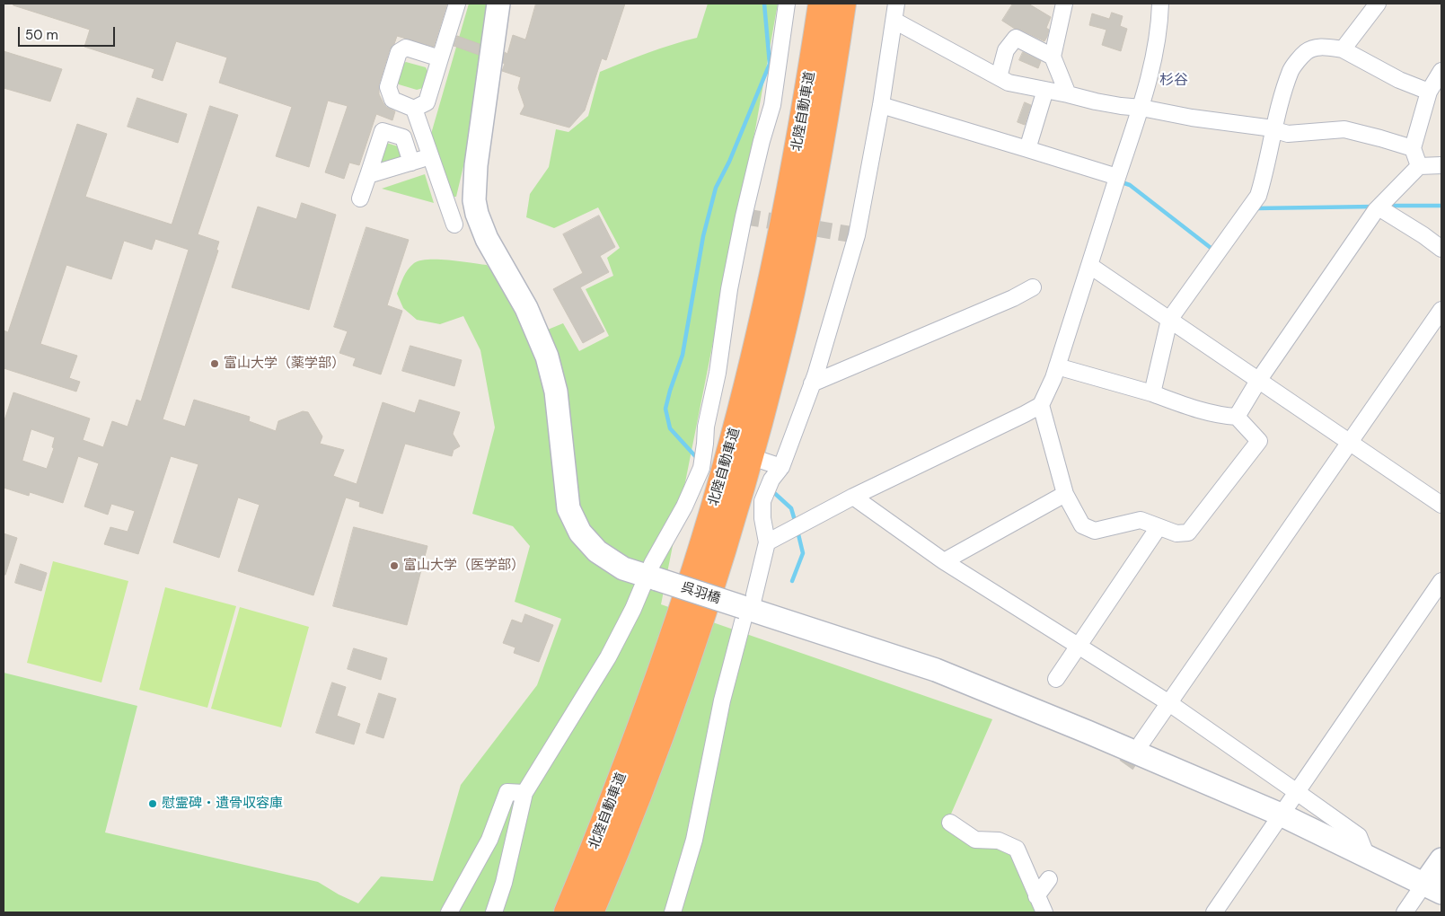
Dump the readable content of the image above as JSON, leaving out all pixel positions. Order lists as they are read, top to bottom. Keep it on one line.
{"streets":{"highway":["北陸自動車道"],"street":["呉羽橋"]},"districts":["杉谷"],"places":["富山大学（薬学部）","富山大学（医学部）","慰霊碑・遺骨収容庫"],"scale_bar":"50 m"}
